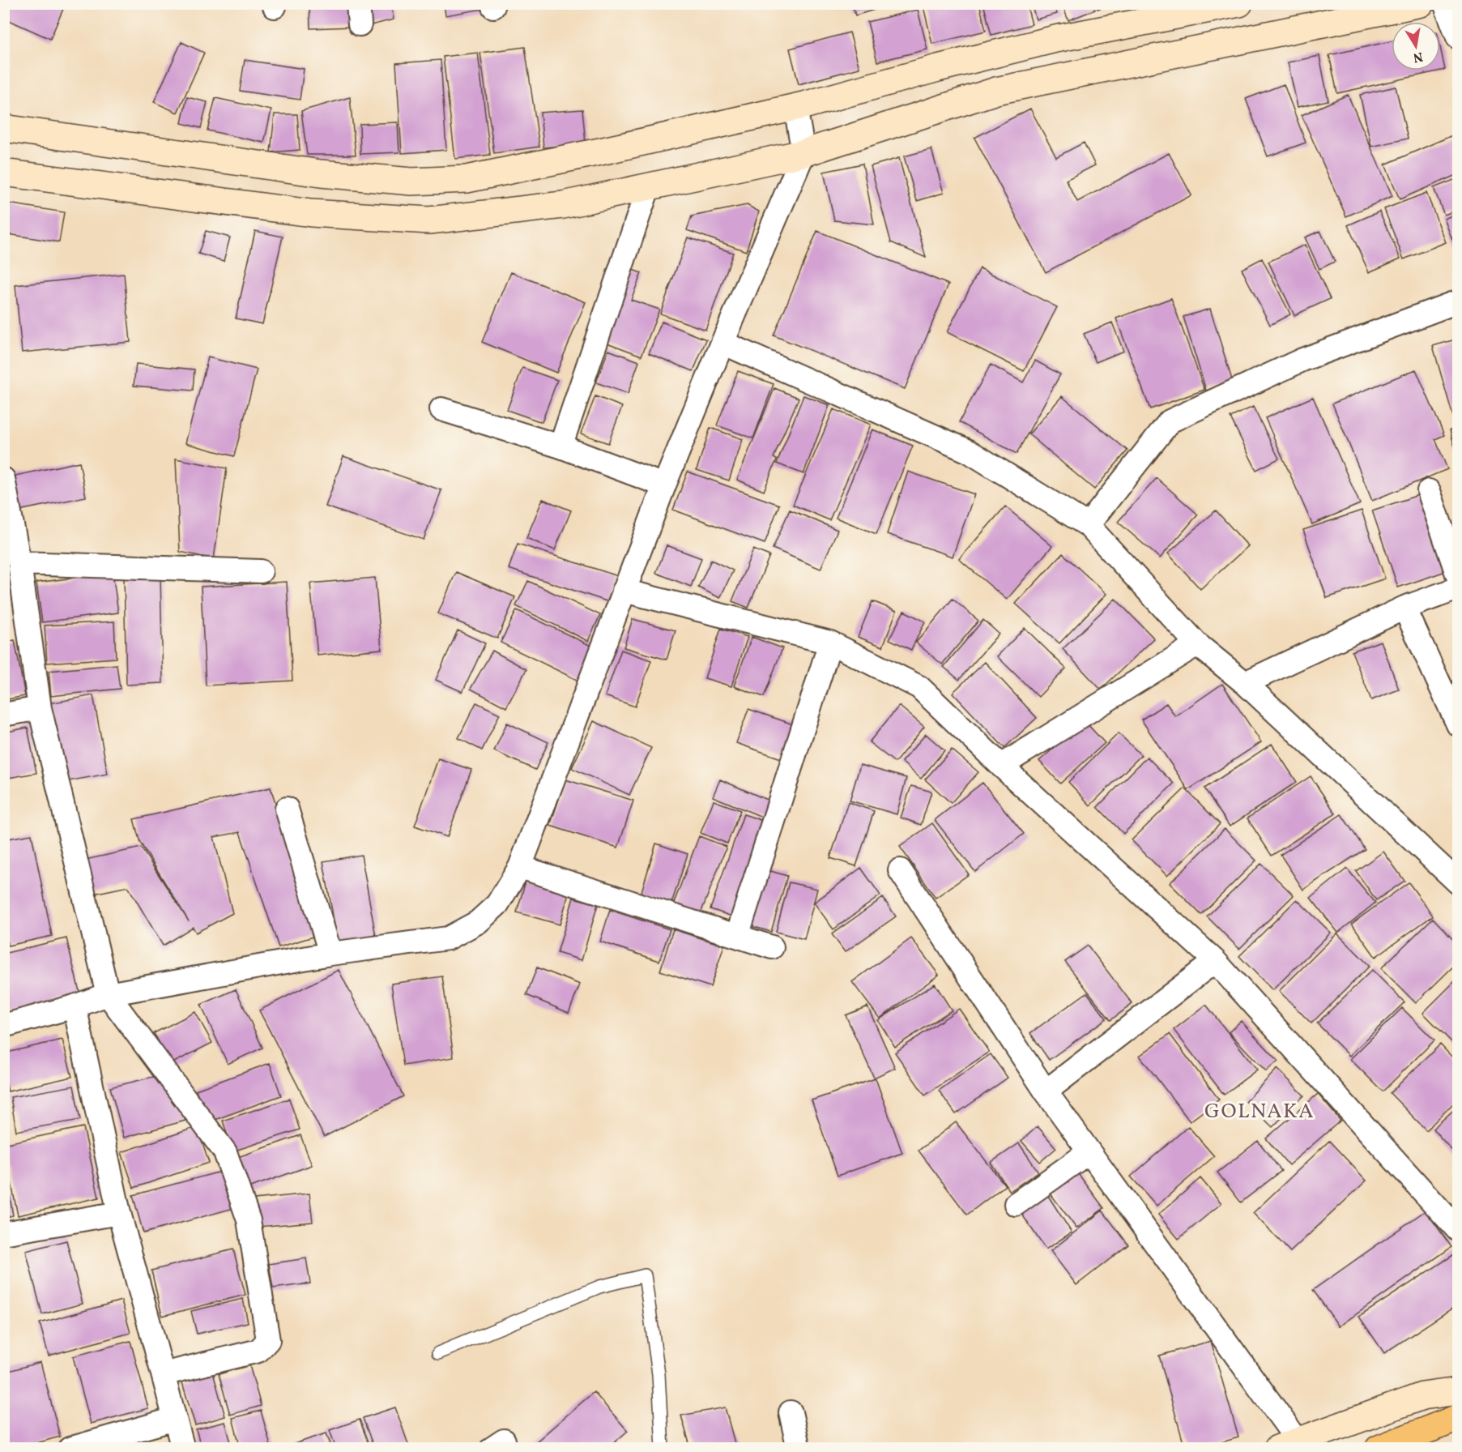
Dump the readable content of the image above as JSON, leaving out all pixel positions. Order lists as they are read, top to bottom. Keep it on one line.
{"districts":["GOLNAKA"],"north":"bottom"}
